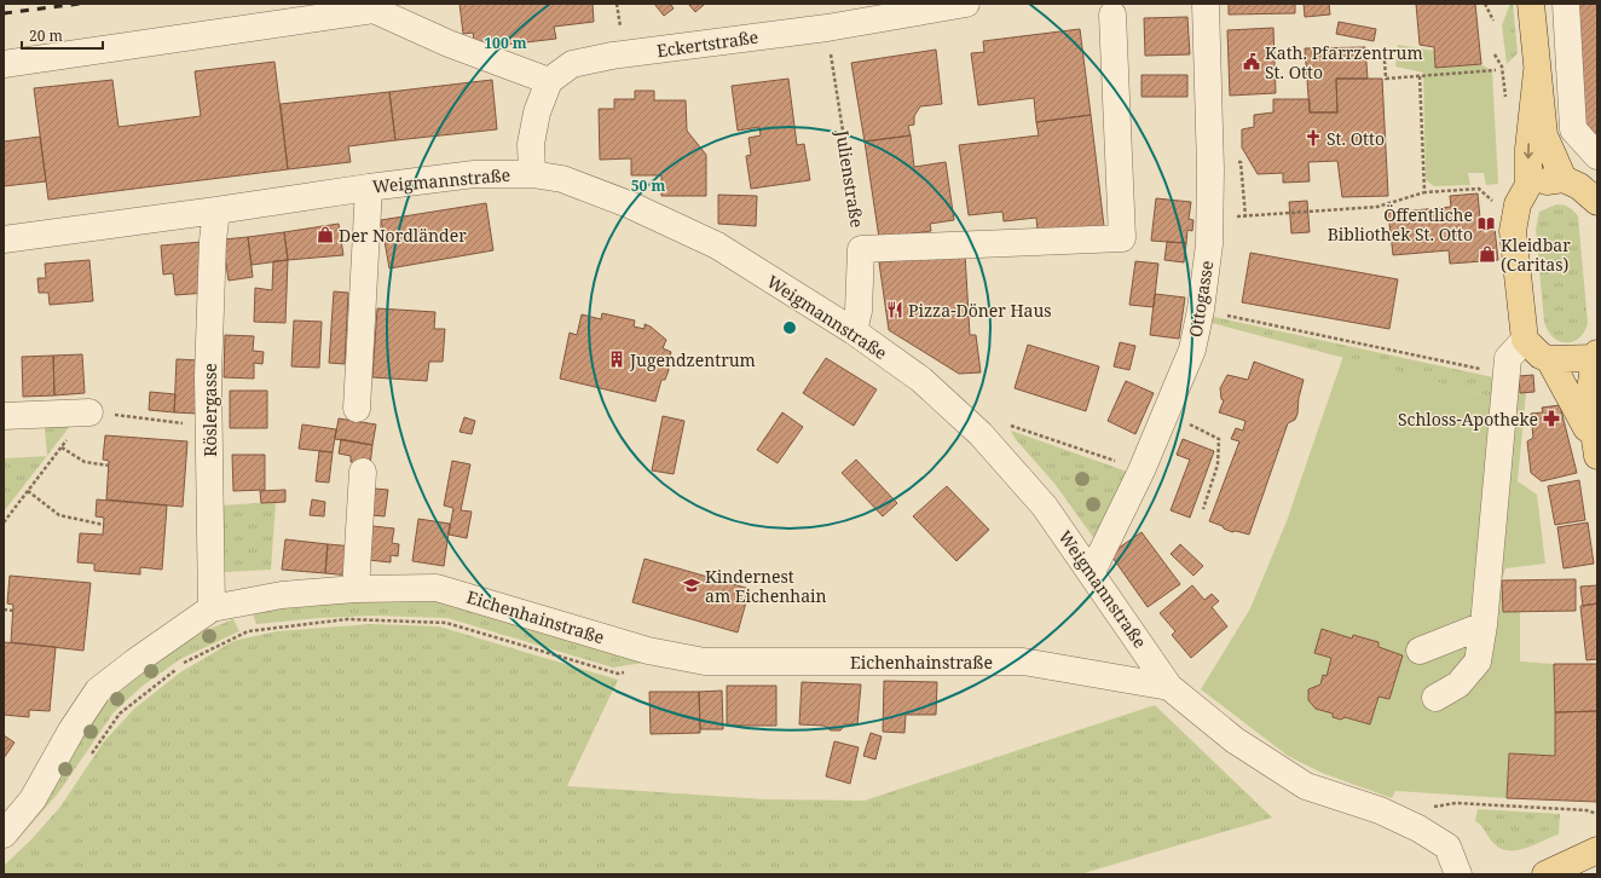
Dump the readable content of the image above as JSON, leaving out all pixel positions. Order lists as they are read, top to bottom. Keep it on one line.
{"streets":{"street":["Eckertstraße","Julienstraße","Weigmannstraße","Ottogasse","Röslergasse","Eichenhainstraße"]},"crossings":[["Eckertstraße","Julienstraße"],["Eckertstraße","Weigmannstraße"],["Julienstraße","Weigmannstraße"],["Weigmannstraße","Ottogasse"],["Weigmannstraße","Röslergasse"],["Weigmannstraße","Eichenhainstraße"],["Röslergasse","Eichenhainstraße"]],"places":{"public building":["Kath. Pfarrzentrum St. Otto"],"church":["St. Otto"],"library":["Öffentliche Bibliothek St. Otto"],"shop":["Der Nordländer","Kleidbar (Caritas)"],"restaurant":["Pizza-Döner Haus"],"building":["Jugendzentrum"],"pharmacy":["Schloss-Apotheke"],"school or university":["Kindernest am Eichenhain"]},"scale_bar":"20 m","rings":["100 m","50 m"]}
